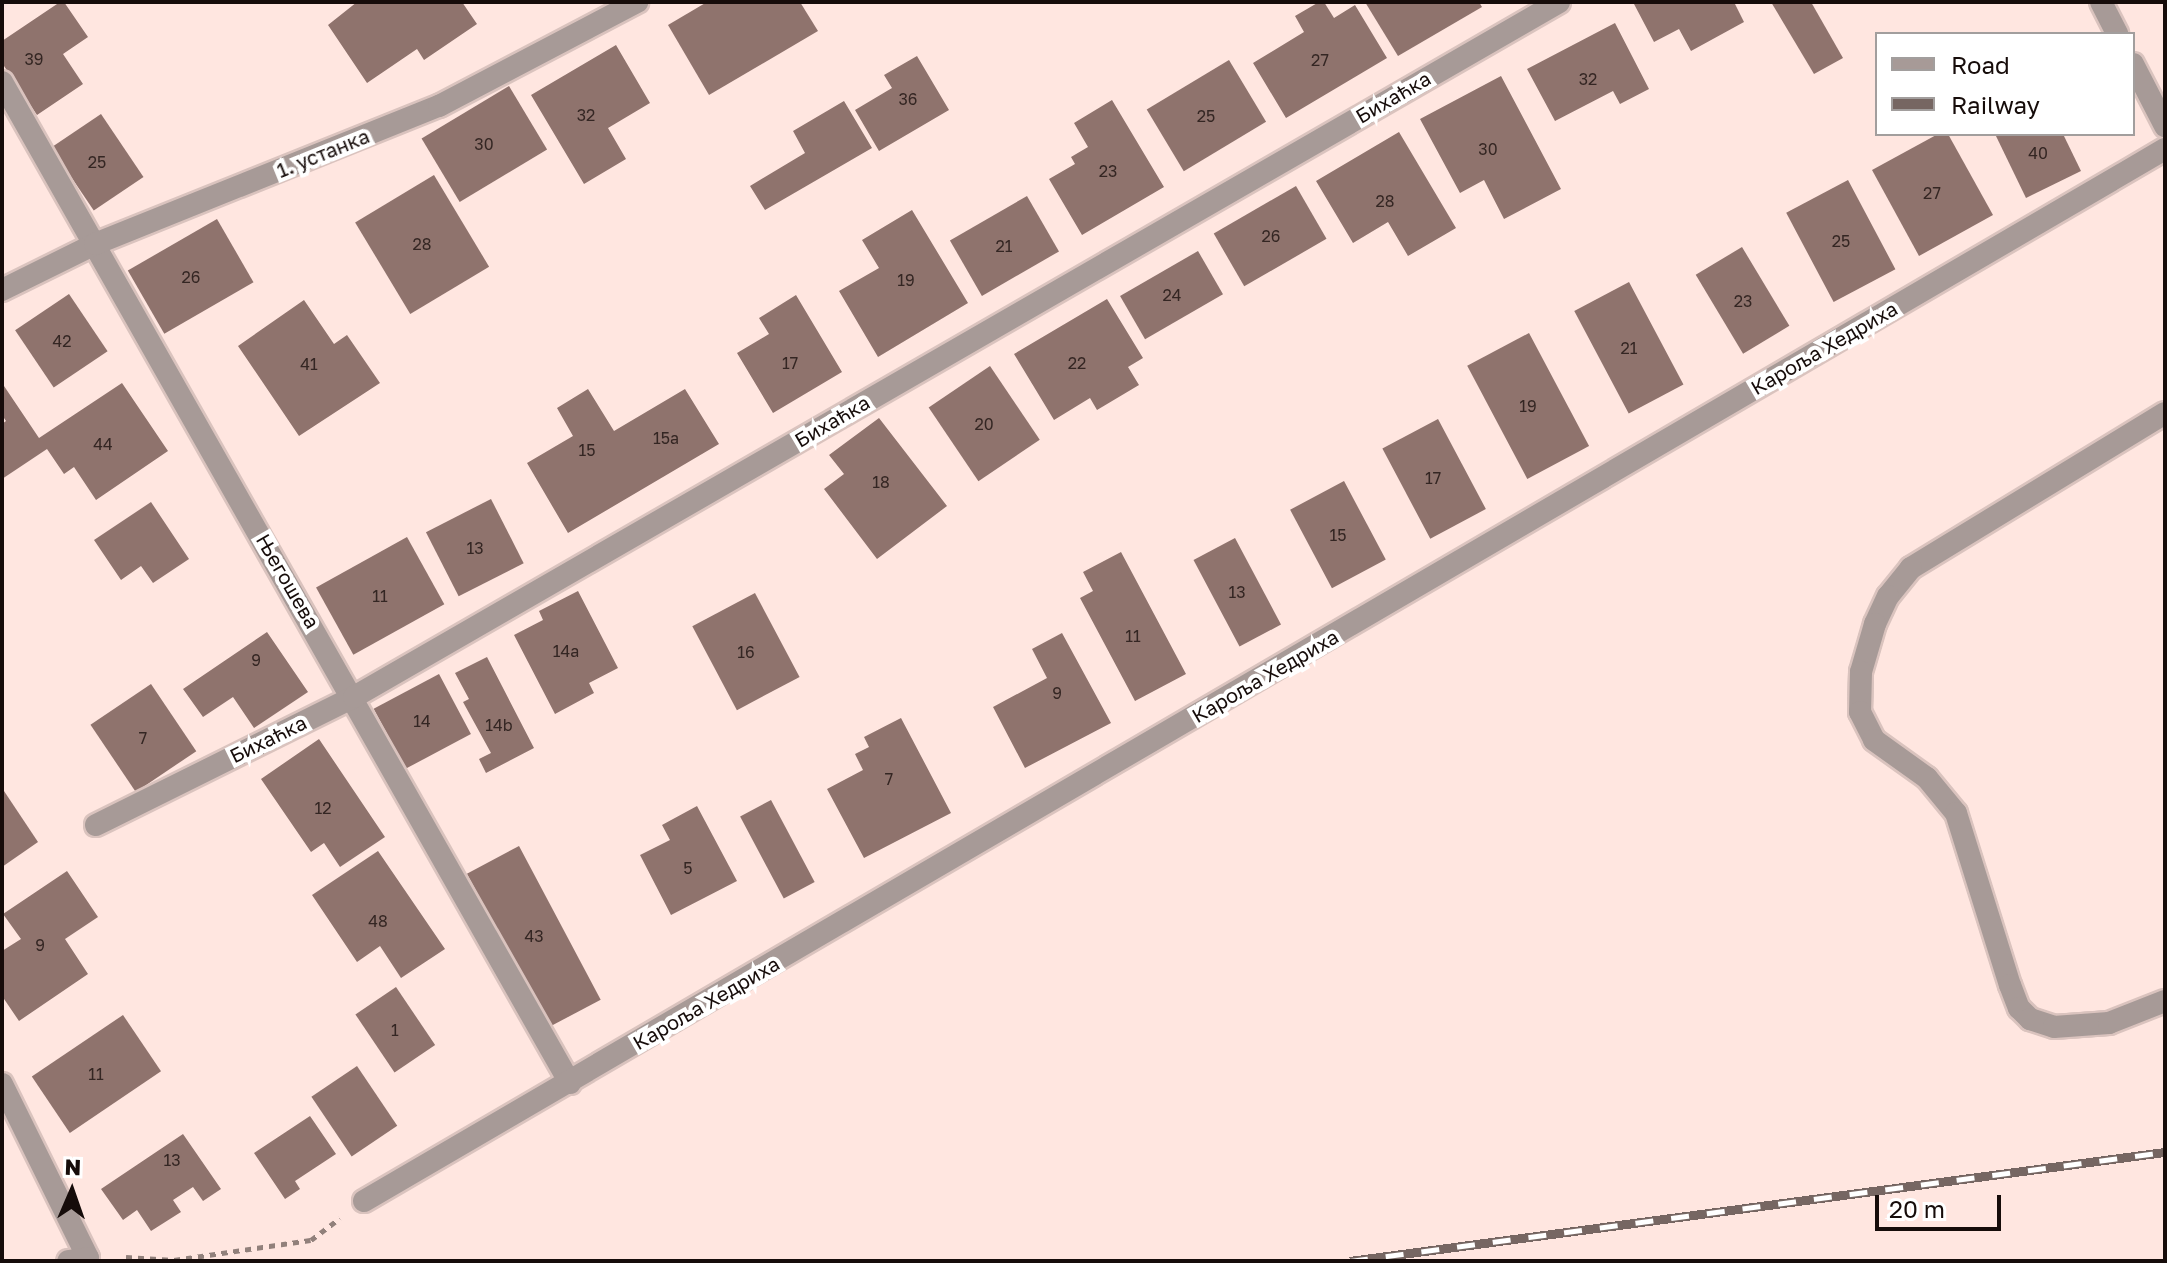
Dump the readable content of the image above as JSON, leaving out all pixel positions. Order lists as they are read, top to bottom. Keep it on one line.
{"streets":{"street":["Бихаћка","1. устанка","Кароља Хедриха","Његошева"]},"crossings":[["Бихаћка","Његошева"],["1. устанка","Његошева"],["Кароља Хедриха","Његошева"]],"house_numbers":["39","27","32","36","32","25","30","30","40","25","23","27","28","26","25","28","21","26","19","24","23","42","21","17","22","41","19","20","15a","44","15","17","18","15","13","13","11","11","14a","16","9","9","14","14b","7","7","12","5","48","43","9","1","11","13"],"legend":["Road","Railway"],"scale_bar":"20 m","north":"top"}
